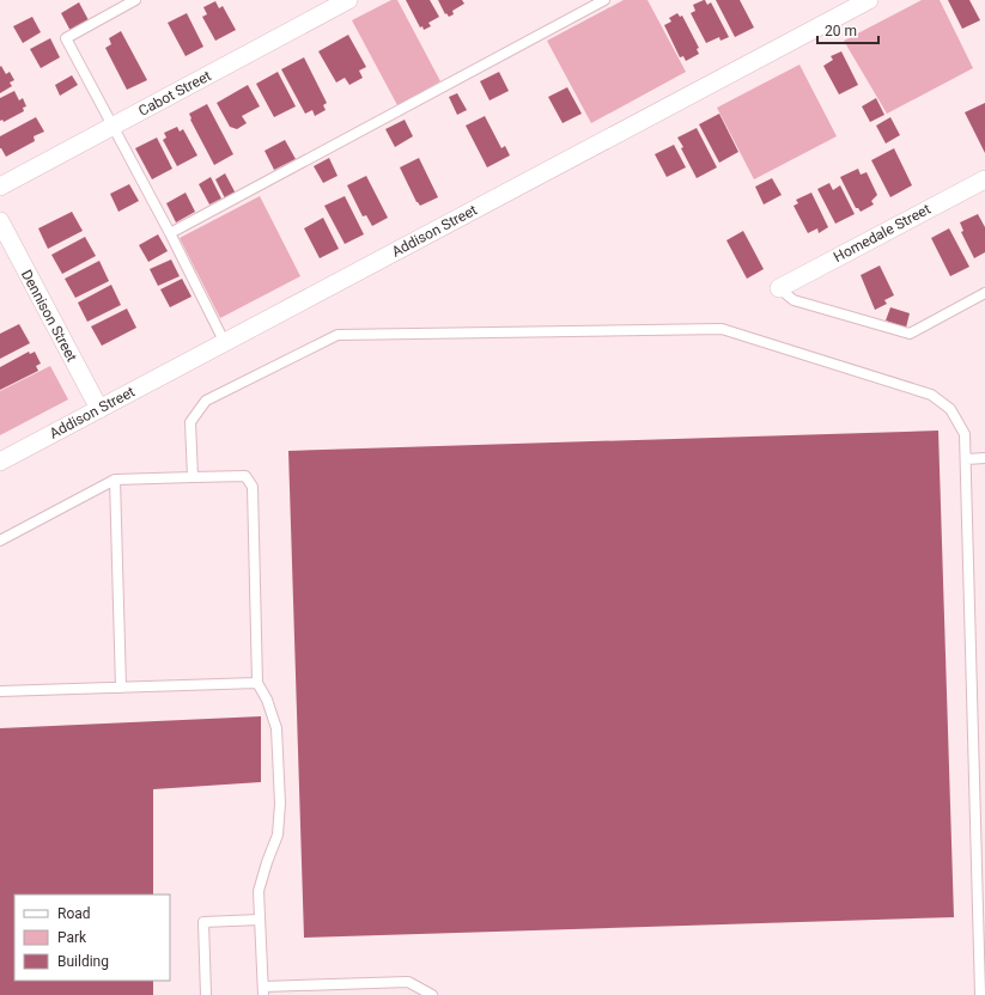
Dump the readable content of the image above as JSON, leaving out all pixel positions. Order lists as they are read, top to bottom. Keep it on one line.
{"streets":{"street":["Cabot Street","Addison Street","Homedale Street","Dennison Street"]},"crossings":[["Addison Street","Dennison Street"]],"legend":["Road","Park","Building"],"scale_bar":"20 m"}
